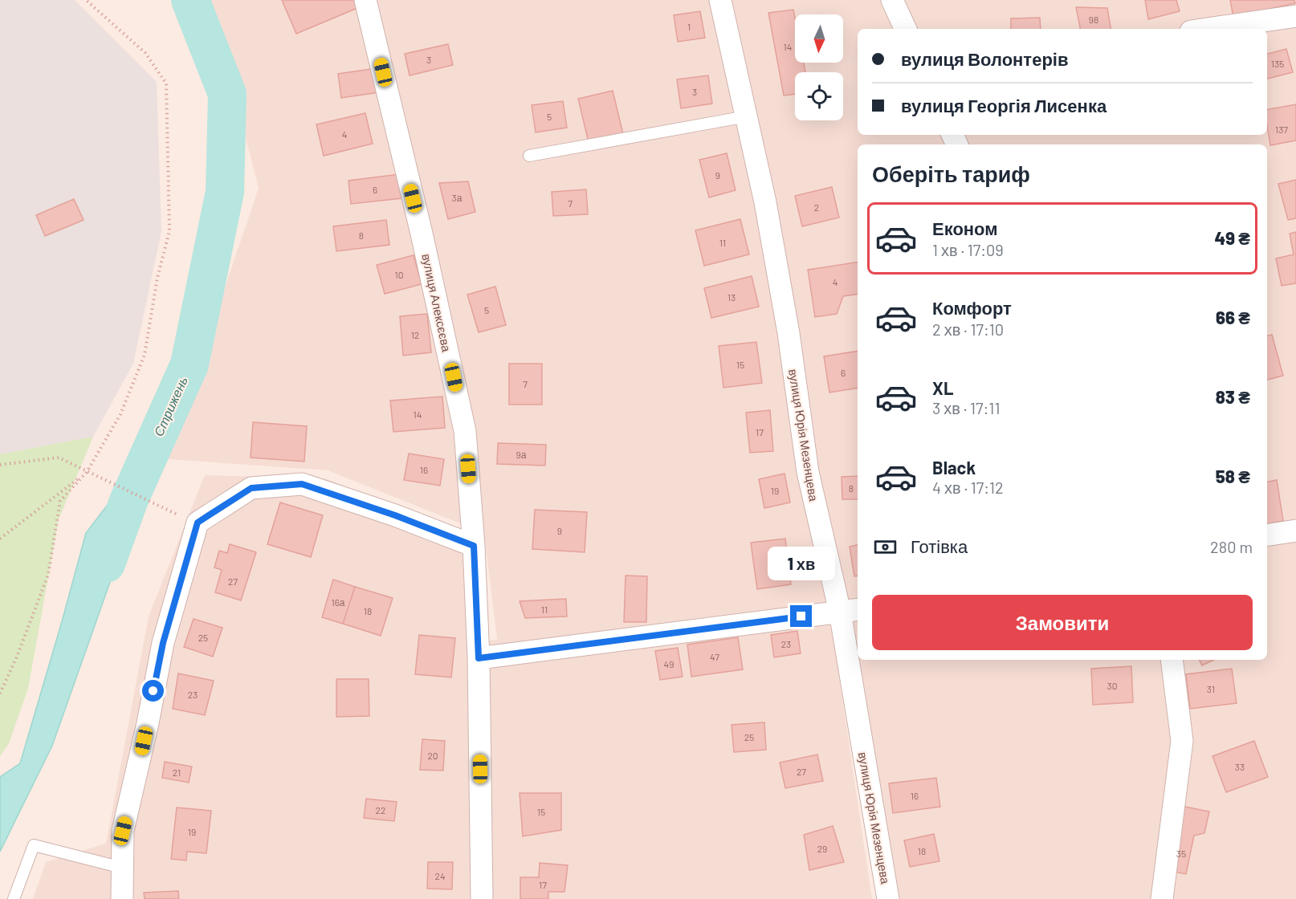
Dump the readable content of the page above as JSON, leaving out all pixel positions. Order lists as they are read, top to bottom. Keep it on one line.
{"streets":{"street":["вулиця Алексєєва","вулиця Юрія Мезенцева"]},"water":["Стрижень"],"house_numbers":["98","1","14","3","135","3","5","137","4","9","6","3а","7","2","8","11","10","4","13","5","12","15","6","7","14","17","9а","16","8","19","9","27","16а","11","18","25","23","47","49","30","31","23","25","20","33","27","21","16","22","15","19","29","18","35","24","17"],"north":"bottom","page":{"banner":["вулиця Волонтерів","вулиця Георгія Лисенка"],"heading":"Оберіть тариф","list":[{"name":"Економ","note":"1 хв · 17:09","value":"49 ₴"},{"name":"Комфорт","note":"2 хв · 17:10","value":"66 ₴"},{"name":"XL","note":"3 хв · 17:11","value":"83 ₴"},{"name":"Black","note":"4 хв · 17:12","value":"58 ₴"}],"pay":["Готівка","280 m"],"bubble":"1 хв","buttons":"Замовити"}}
